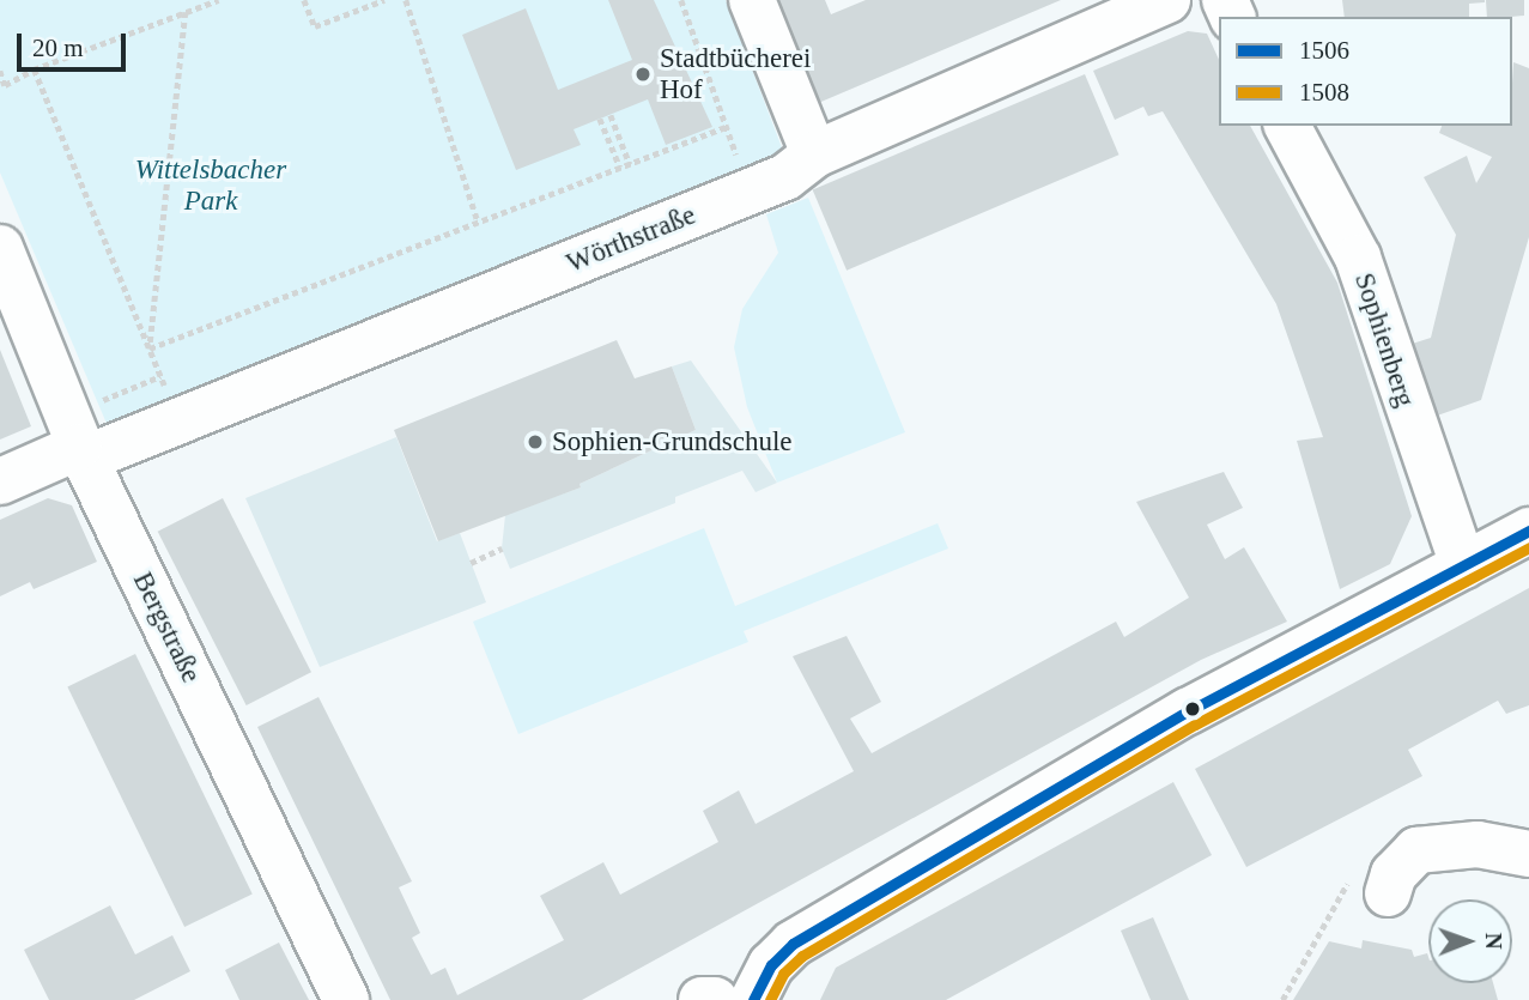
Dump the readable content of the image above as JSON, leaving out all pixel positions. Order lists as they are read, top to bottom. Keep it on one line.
{"streets":{"street":["Wörthstraße","Sophienberg","Bergstraße"]},"crossings":[["Wörthstraße","Bergstraße"]],"parks":["Wittelsbacher Park"],"places":["Stadtbücherei Hof","Sophien-Grundschule"],"lines":["transit line 1506","transit line 1508"],"legend":["1506","1508"],"scale_bar":"20 m","north":"right"}
